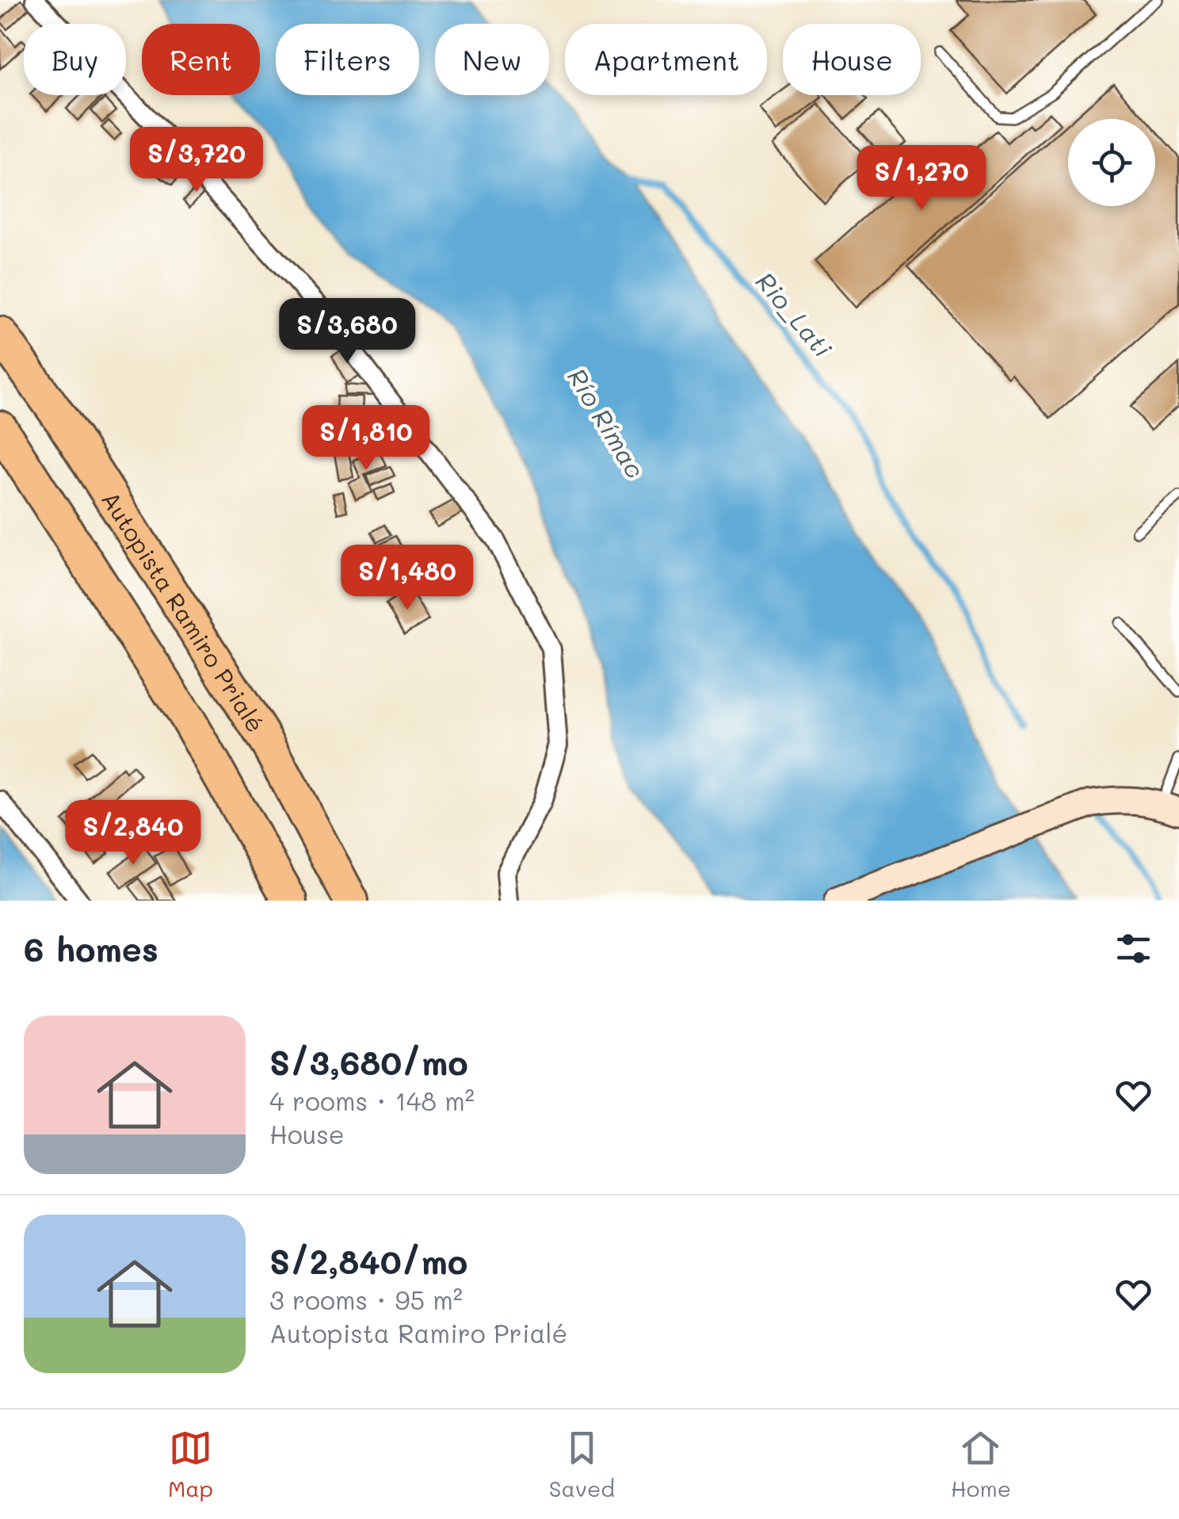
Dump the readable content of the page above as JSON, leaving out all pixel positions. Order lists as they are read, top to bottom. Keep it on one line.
{"streets":{"highway":["Autopista Ramiro Prialé"]},"water":["Rio_Lati","Río Rímac"],"page":{"chip":["Buy","Rent","Filters","New","Apartment","House"],"price":["S/3,720","S/1,270","S/3,680","S/1,810","S/1,480","S/2,840"],"heading":"6 homes","list":[{"name":"S/3,680/mo","note":"4 rooms · 148 m² · House"},{"name":"S/2,840/mo","note":"3 rooms · 95 m² · Autopista Ramiro Prialé"}],"tabs":["Map","Saved","Home"]}}
